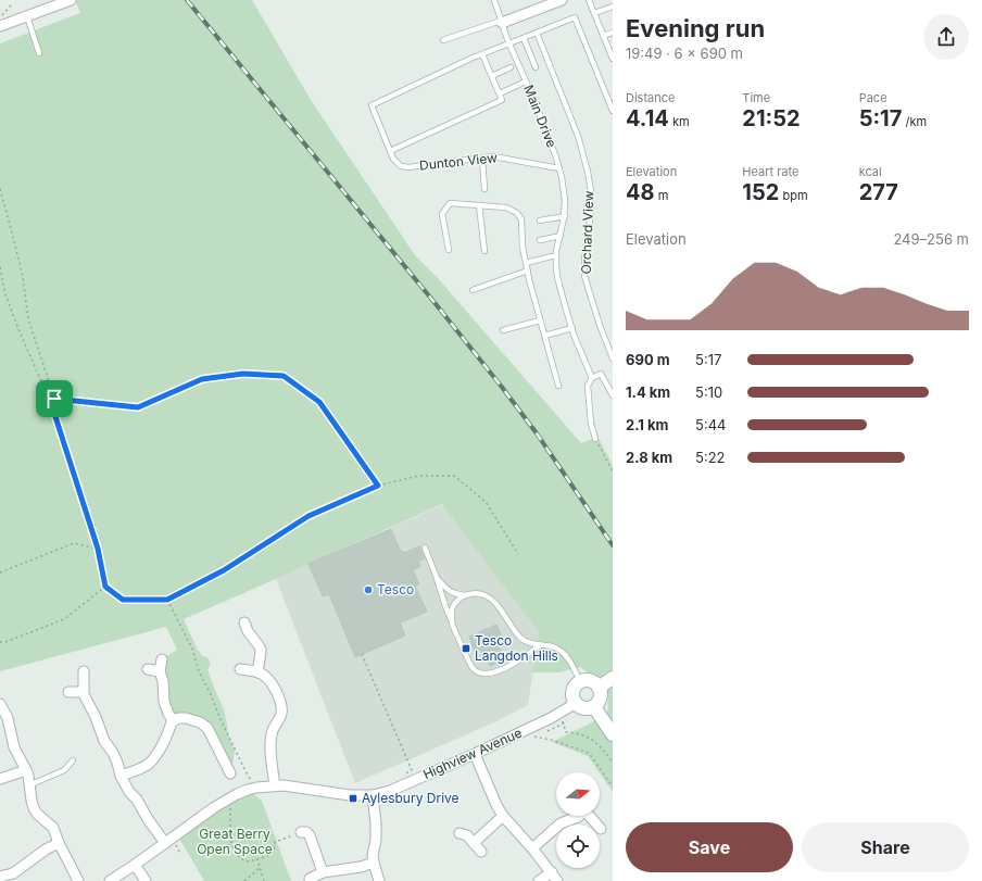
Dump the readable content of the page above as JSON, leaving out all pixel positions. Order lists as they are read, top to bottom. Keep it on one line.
{"streets":{"street":["Highview Avenue"],"lane":["Main Drive","Dunton View","Orchard View"]},"crossings":[["Main Drive","Dunton View"]],"parks":["Great Berry Open Space"],"places":{"other":["Tesco"],"transit":["Tesco Langdon Hills","Aylesbury Drive"]},"north":"right","page":{"heading":["Evening run","19:49 · 6 × 690 m"],"stats":[["Distance","4.14 km"],["Time","21:52"],["Pace","5:17 /km"],["Elevation","48 m"],["Heart rate","152 bpm"],["kcal","277"]],"chart":["Elevation","249–256 m"],"list":[{"name":"690 m","note":"5:17"},{"name":"1.4 km","note":"5:10"},{"name":"2.1 km","note":"5:44"},{"name":"2.8 km","note":"5:22"}],"buttons":["Save","Share"]}}
